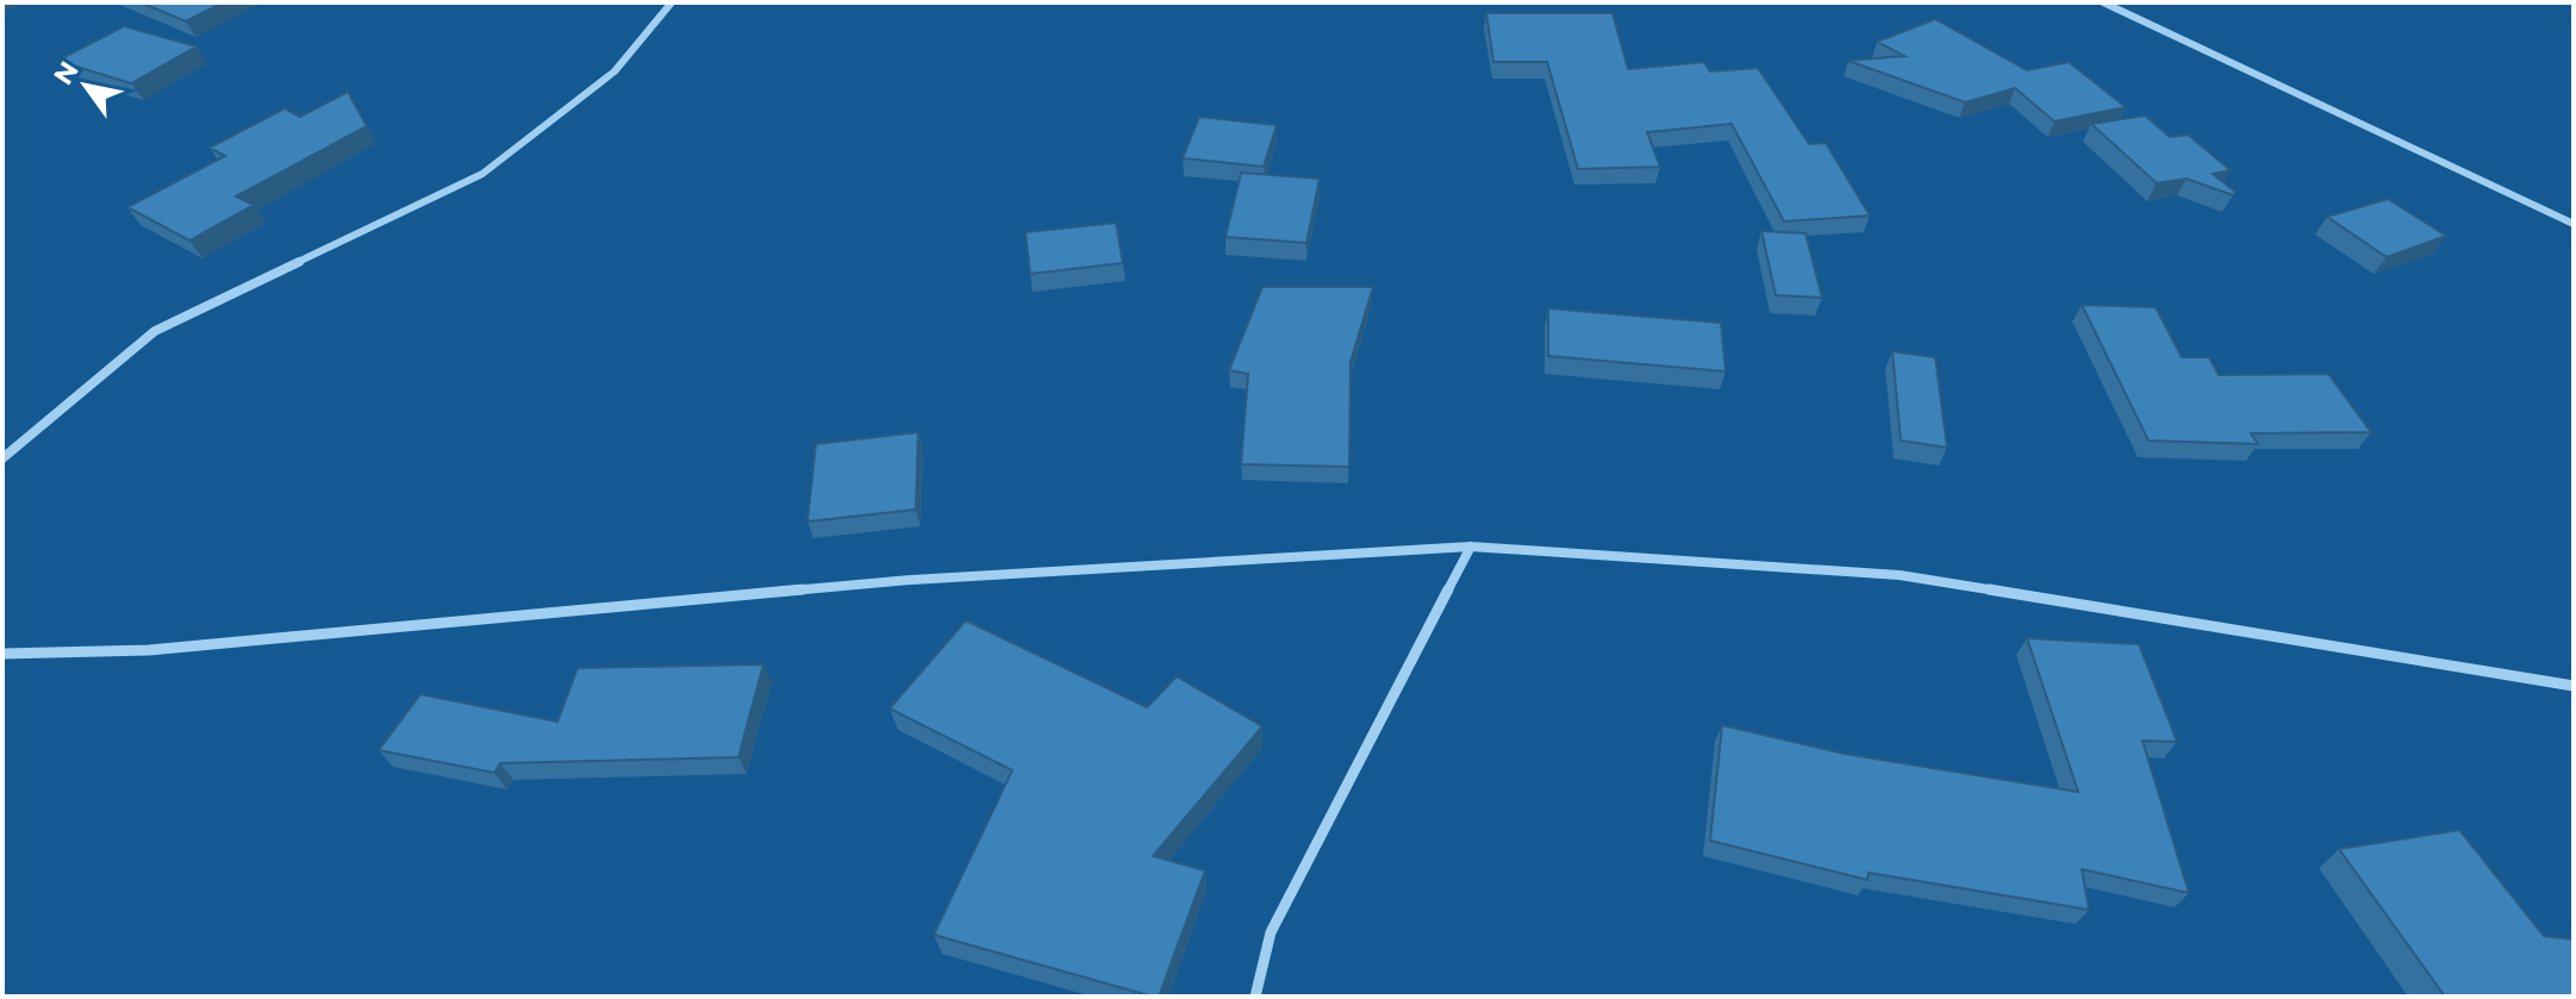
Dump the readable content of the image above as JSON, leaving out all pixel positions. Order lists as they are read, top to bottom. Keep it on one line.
{"north":"top left"}
